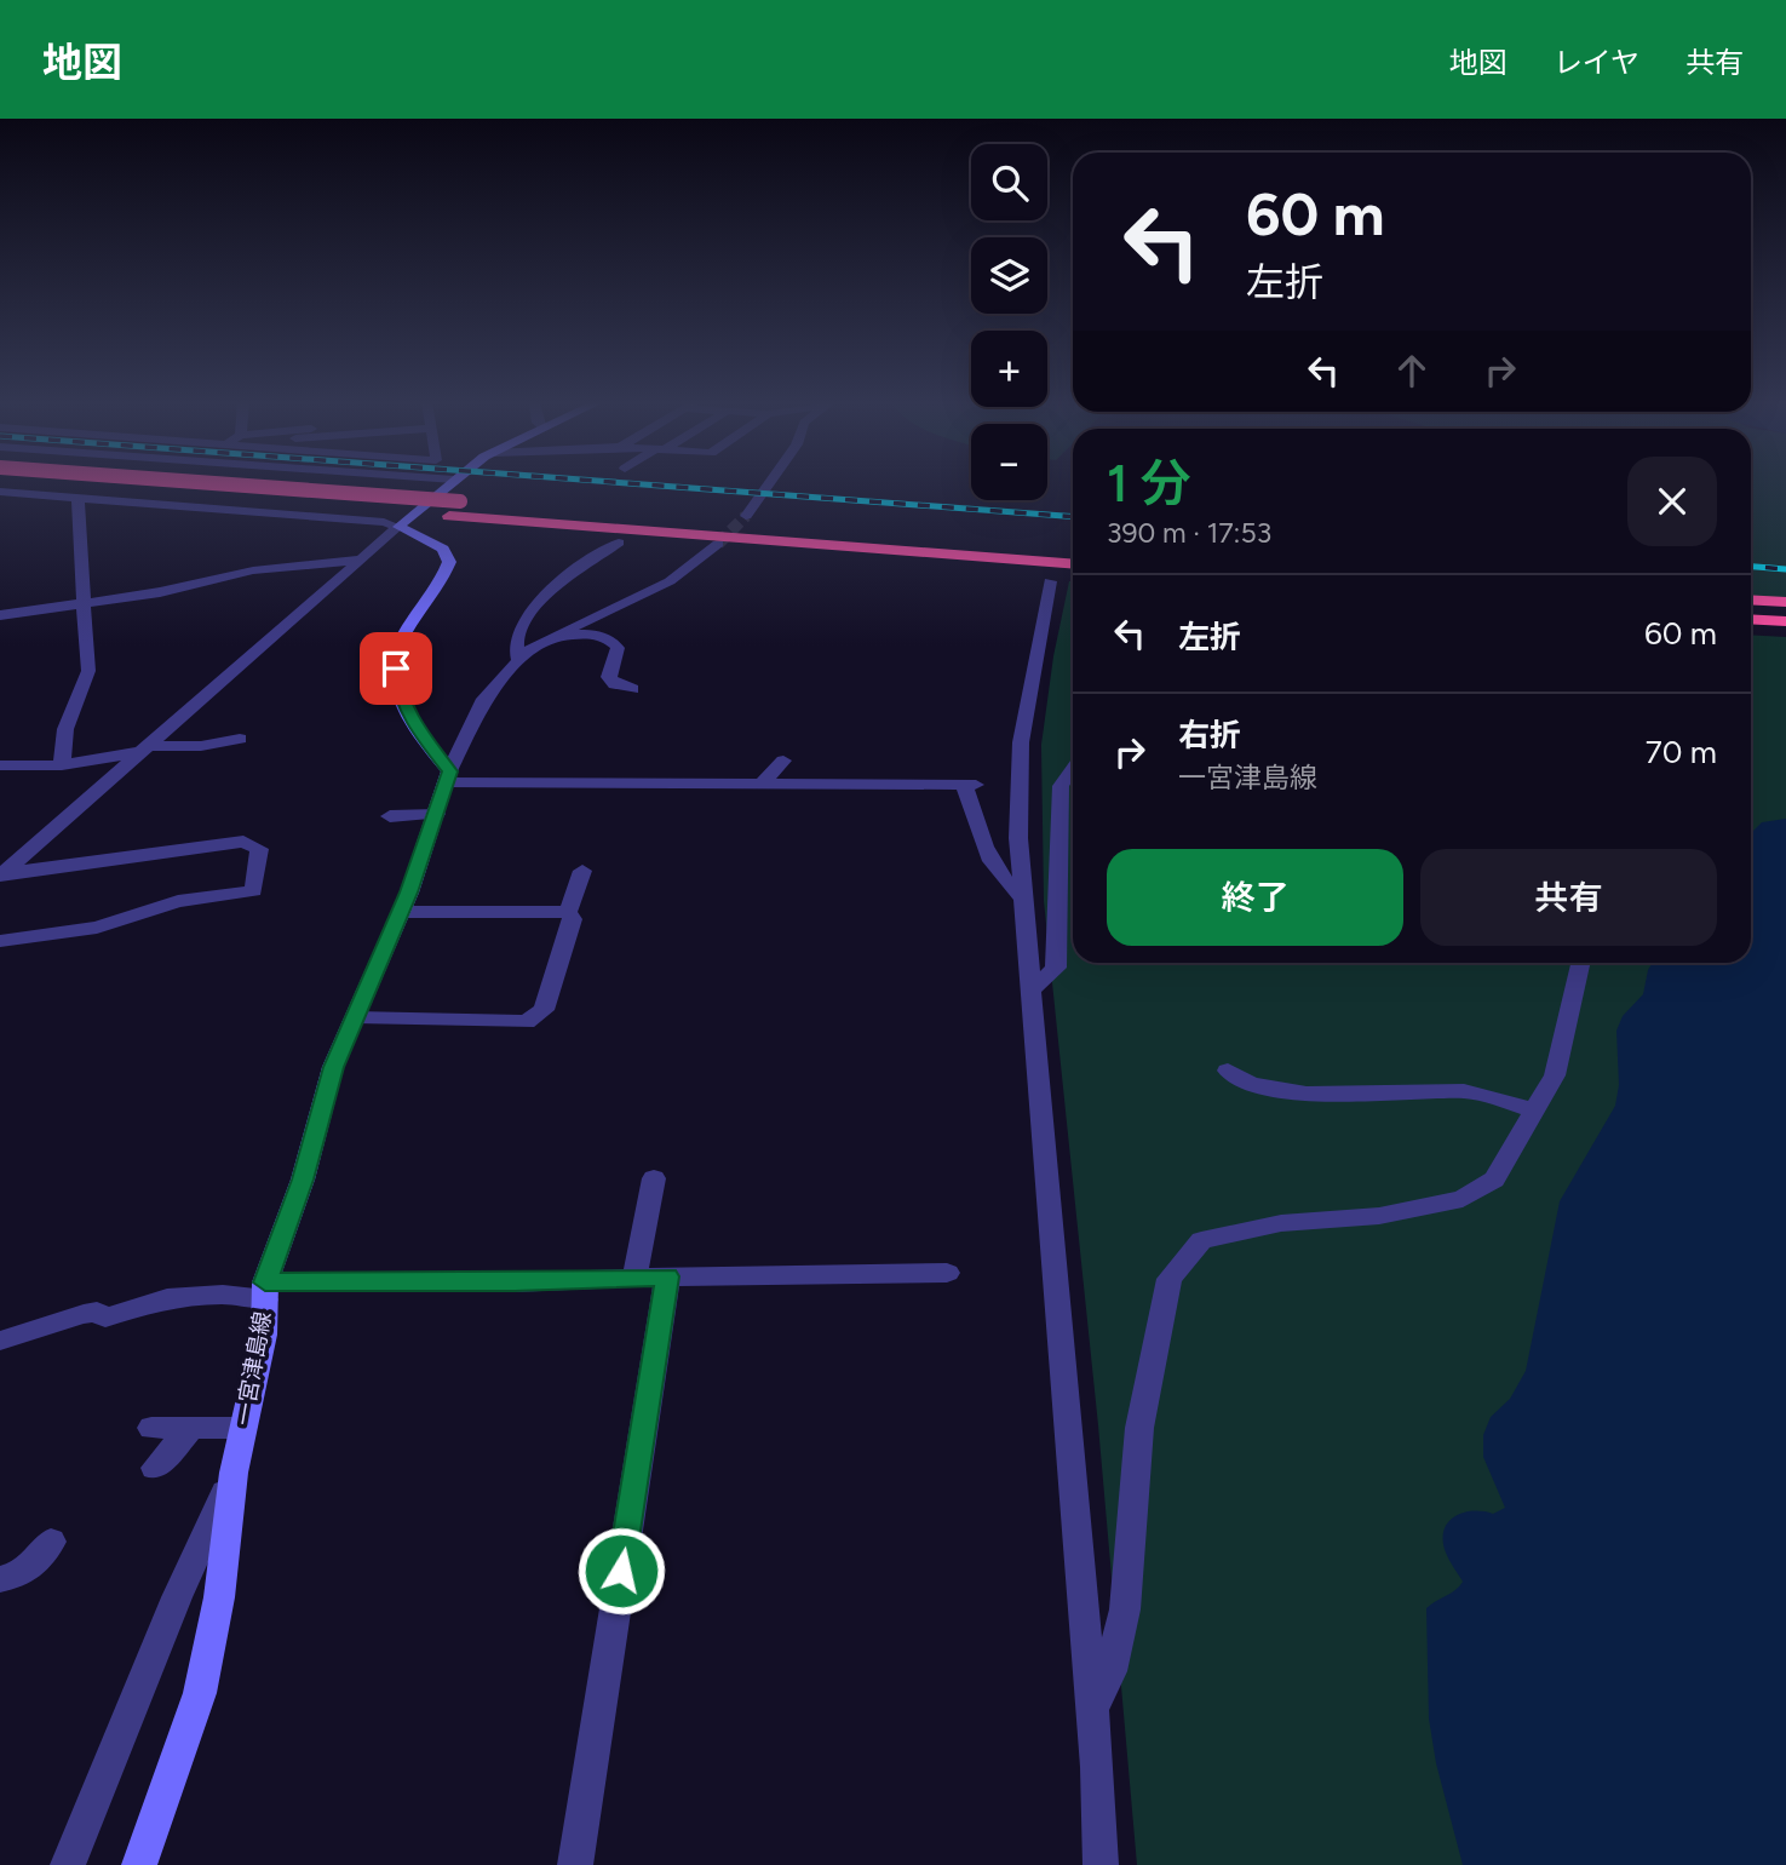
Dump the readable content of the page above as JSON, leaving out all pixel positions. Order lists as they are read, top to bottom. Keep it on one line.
{"streets":{"main road":["一宮津島線"]},"page":{"header":"地図","nav":["地図","レイヤ","共有"],"map_buttons":["+","−"],"turn":["60 m","左折"],"heading":["1 分","390 m · 17:53"],"list":[{"name":"左折","value":"60 m"},{"name":"右折","note":"一宮津島線","value":"70 m"}],"buttons":["終了","共有"]}}
